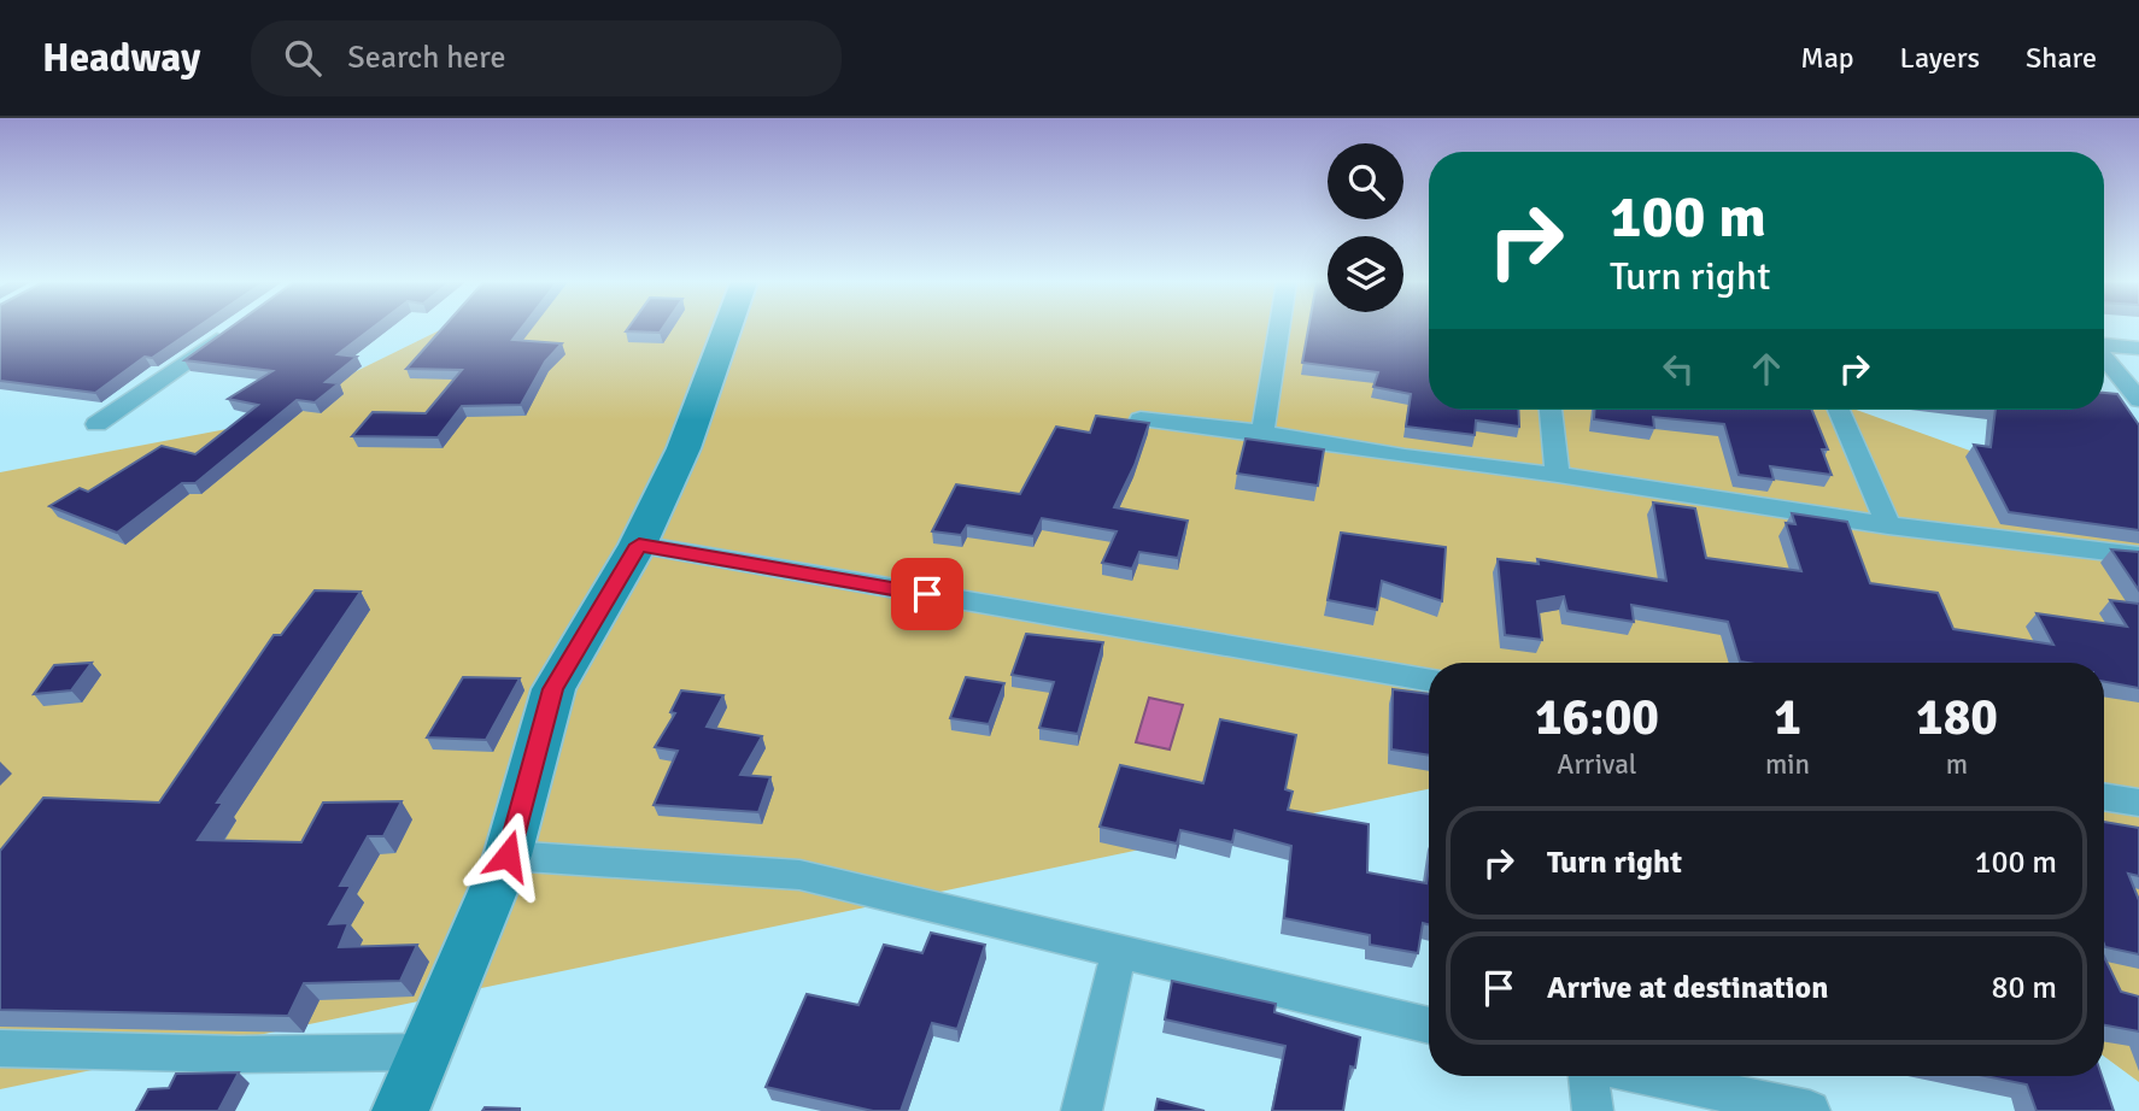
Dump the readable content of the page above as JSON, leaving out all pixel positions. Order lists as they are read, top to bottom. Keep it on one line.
{"page":{"header":"Headway","search":"Search here","nav":["Map","Layers","Share"],"turn":["100 m","Turn right"],"eta":["16:00","Arrival","1","min","180","m"],"list":[{"name":"Turn right","value":"100 m"},{"name":"Arrive at destination","value":"80 m"}]}}
